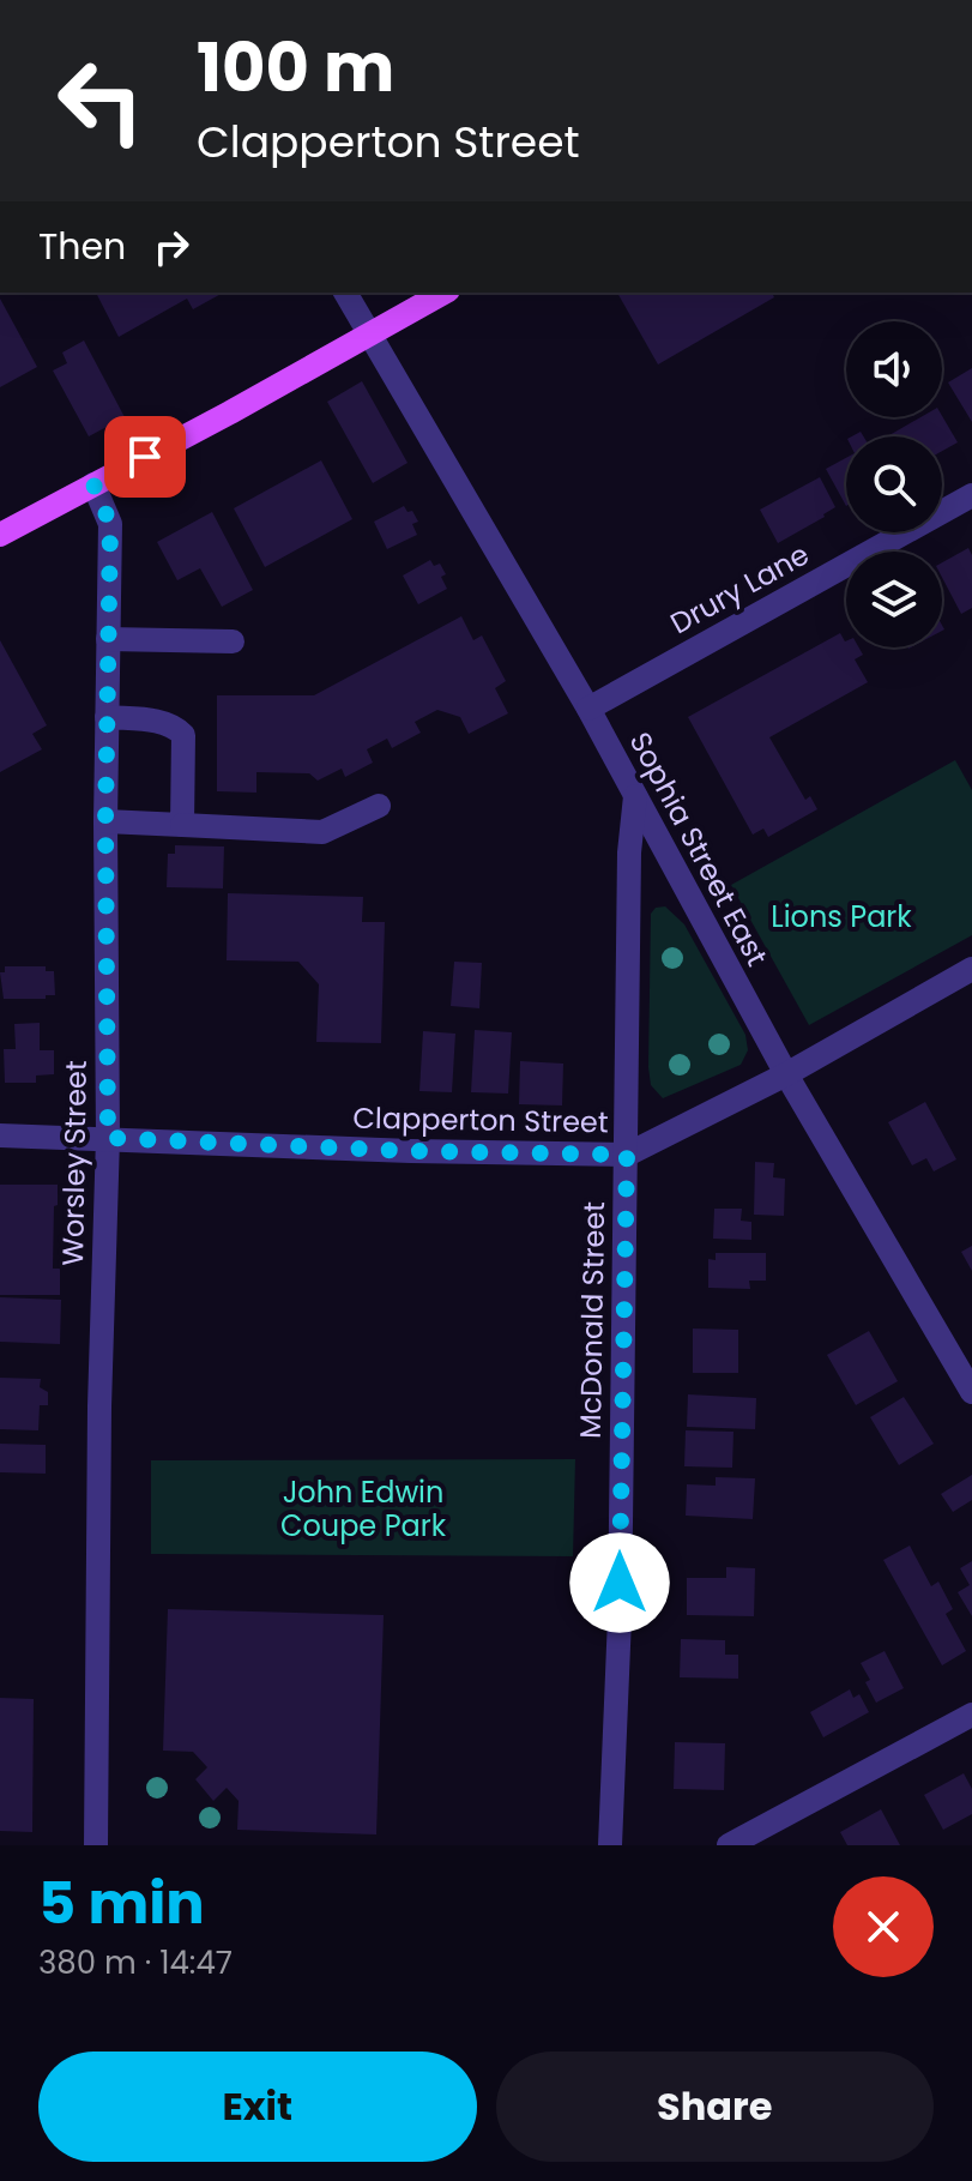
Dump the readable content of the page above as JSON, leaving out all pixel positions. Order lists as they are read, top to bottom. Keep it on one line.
{"streets":{"street":["Drury Lane","Sophia Street East","Clapperton Street","Worsley Street","McDonald Street"]},"crossings":[["Drury Lane","Sophia Street East"],["Sophia Street East","Clapperton Street"],["Sophia Street East","McDonald Street"],["Clapperton Street","Worsley Street"],["Clapperton Street","McDonald Street"]],"parks":["Lions Park","John Edwin Coupe Park"],"page":{"turn":["100 m","Clapperton Street"],"then":"Then","heading":["5 min","380 m · 14:47"],"buttons":["Exit","Share"]}}
